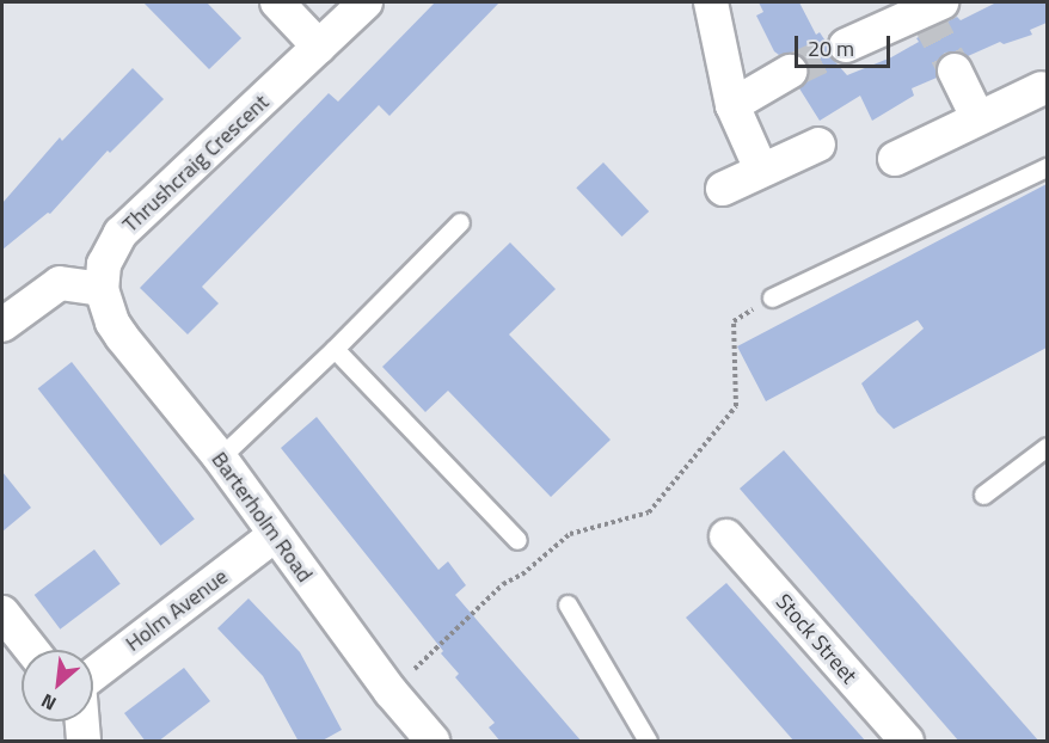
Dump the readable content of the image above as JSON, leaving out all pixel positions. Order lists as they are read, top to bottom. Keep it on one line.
{"streets":{"street":["Thrushcraig Crescent","Barterholm Road","Holm Avenue","Stock Street"]},"crossings":[["Thrushcraig Crescent","Barterholm Road"],["Barterholm Road","Holm Avenue"]],"scale_bar":"20 m","north":"bottom left"}
